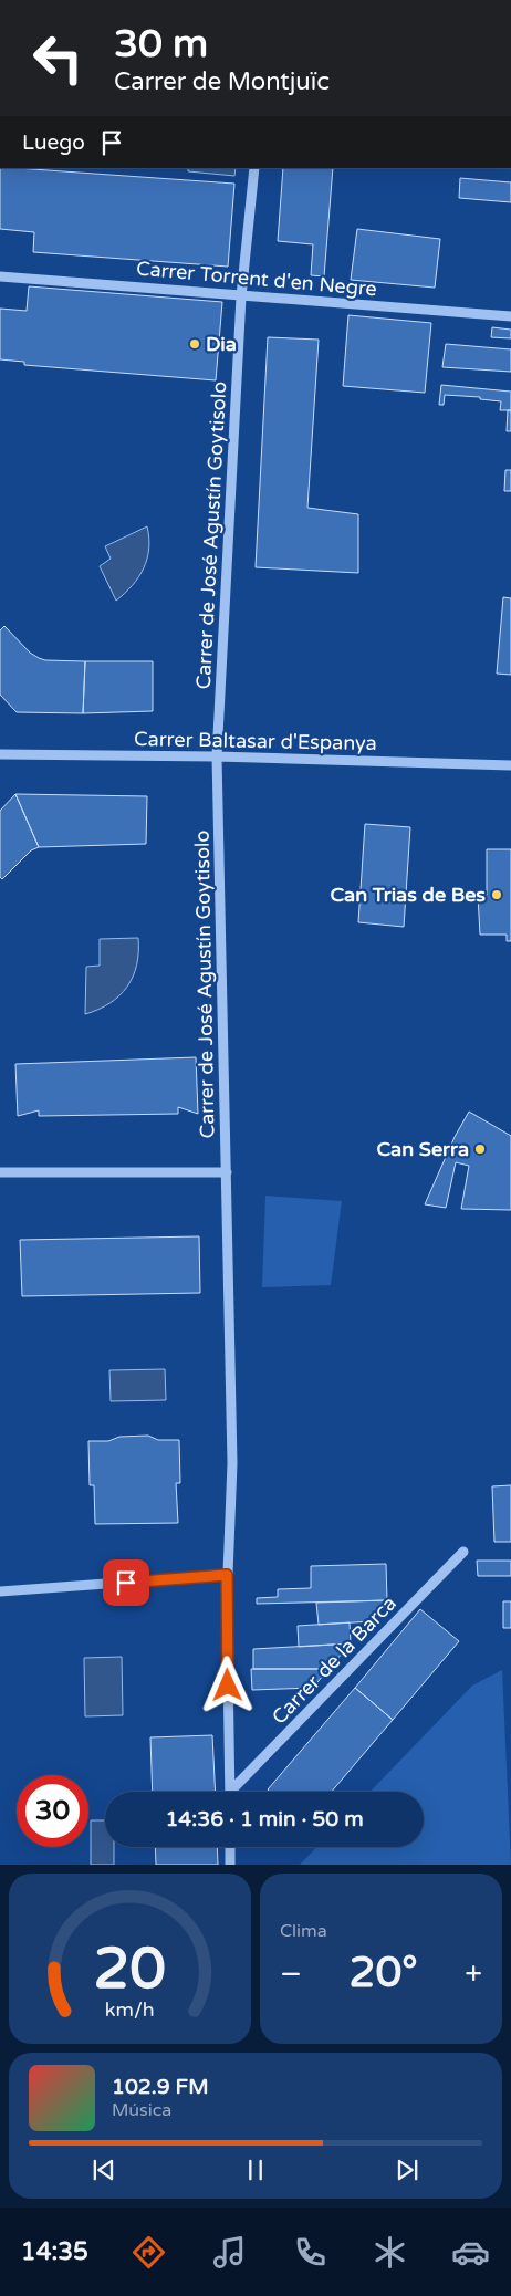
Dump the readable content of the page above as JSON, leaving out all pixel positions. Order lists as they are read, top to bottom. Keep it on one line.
{"streets":{"street":["Carrer Torrent d'en Negre","Carrer de José Agustín Goytisolo","Carrer Baltasar d'Espanya","Carrer de la Barca"]},"crossings":[["Carrer Torrent d'en Negre","Carrer de José Agustín Goytisolo"],["Carrer de José Agustín Goytisolo","Carrer Baltasar d'Espanya"]],"places":["Dia","Can Trias de Bes","Can Serra"],"page":{"turn":["30 m","Carrer de Montjuïc"],"then":"Luego","limit":"30","trip":"14:36 · 1 min · 50 m","tile":"Clima","heat":["−","20°","+"],"song":["102.9 FM","Música"],"tabs":"14:35","gauge":["20","km/h"]}}
